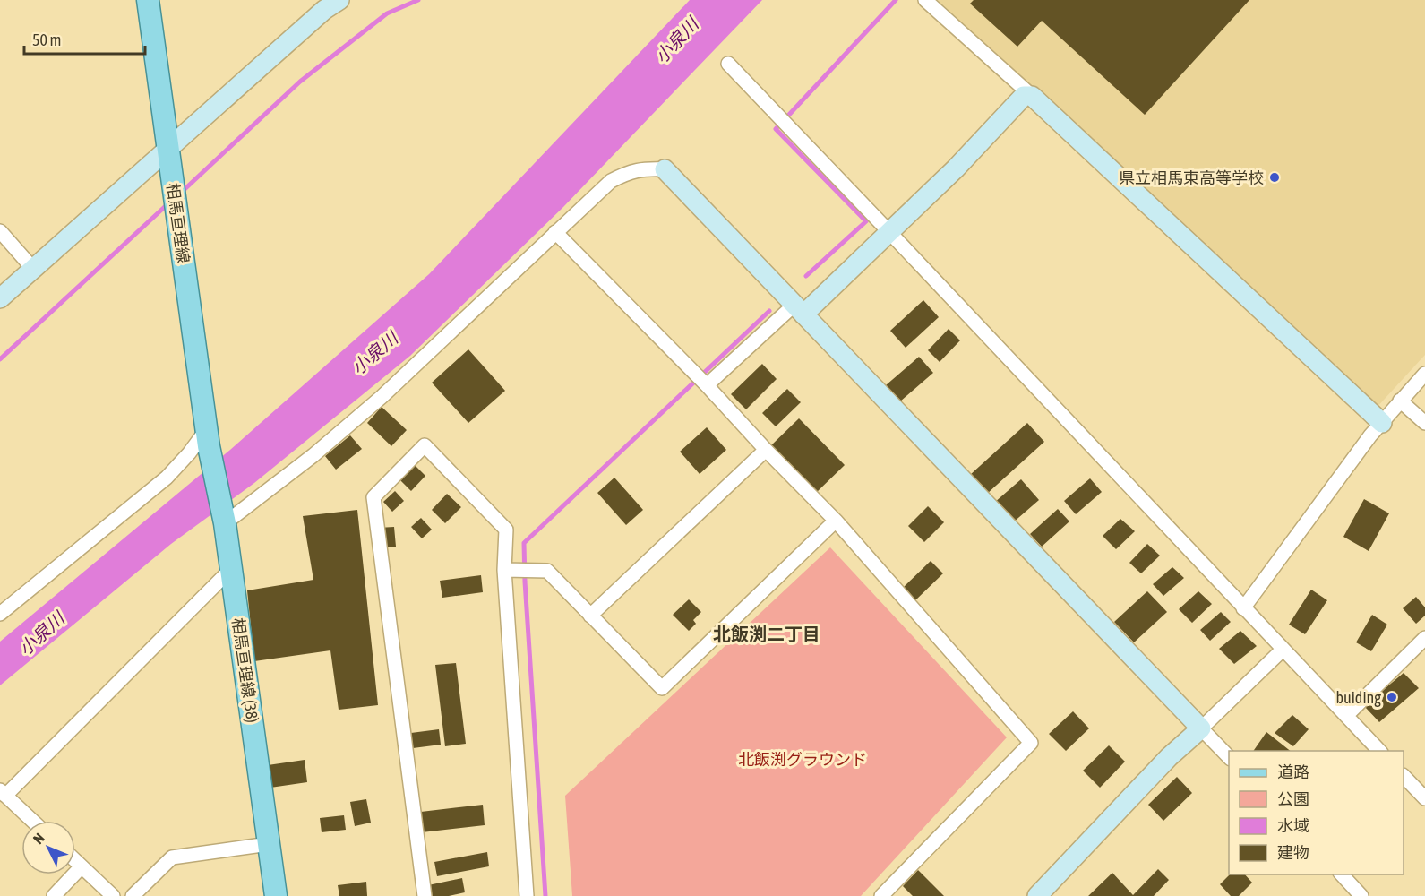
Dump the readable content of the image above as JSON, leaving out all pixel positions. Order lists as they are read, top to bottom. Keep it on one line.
{"streets":{"main road":["相馬亘理線","相馬亘理線 (38)"]},"crossings":[["相馬亘理線","相馬亘理線 (38)"]],"districts":["北飯渕二丁目"],"water":["小泉川"],"parks":["北飯渕グラウンド"],"places":["県立相馬東高等学校","buiding"],"legend":["道路","公園","水域","建物"],"scale_bar":"50 m","north":"top left"}
